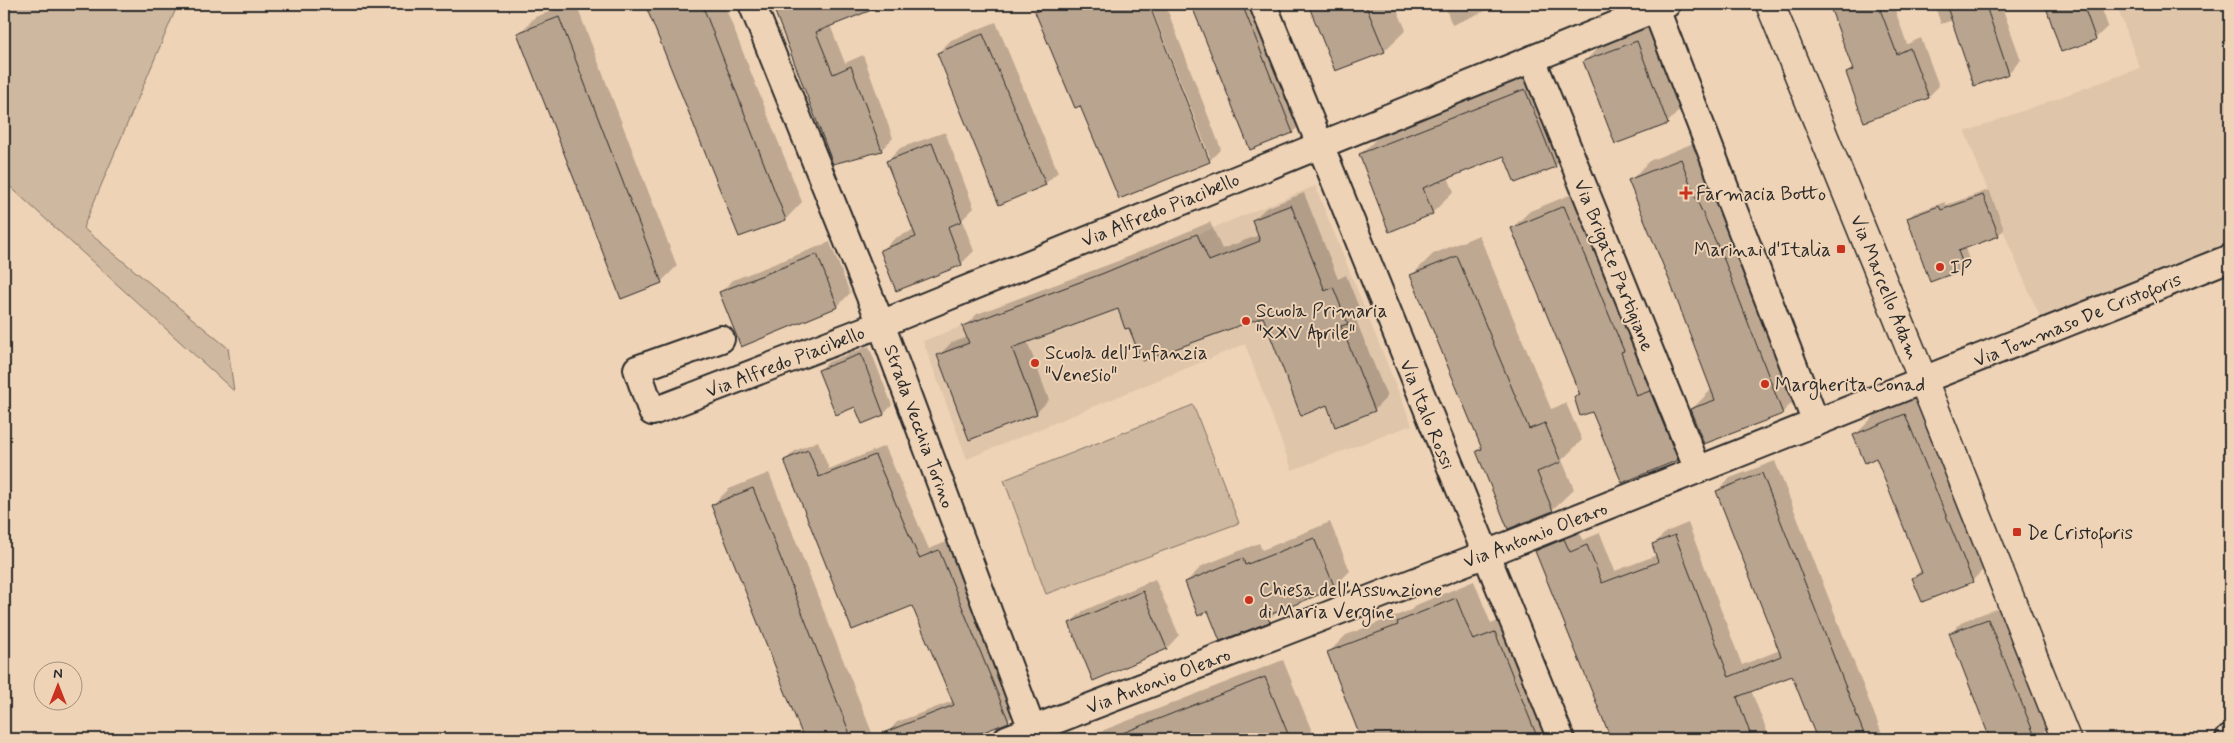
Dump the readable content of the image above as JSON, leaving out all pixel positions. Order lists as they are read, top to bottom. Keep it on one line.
{"streets":{"main road":["Via Marcello Adam"],"street":["Via Alfredo Piacibello","Via Brigate Partigiane","Via Tommaso De Cristoforis","Via Italo Rossi","Strada Vecchia Torino","Via Antonio Olearo"]},"crossings":[["Via Alfredo Piacibello","Via Brigate Partigiane"],["Via Alfredo Piacibello","Via Italo Rossi"],["Via Alfredo Piacibello","Strada Vecchia Torino"],["Via Brigate Partigiane","Via Antonio Olearo"],["Via Marcello Adam","Via Tommaso De Cristoforis"],["Via Marcello Adam","Via Antonio Olearo"],["Via Tommaso De Cristoforis","Via Antonio Olearo"],["Via Italo Rossi","Via Antonio Olearo"],["Strada Vecchia Torino","Via Antonio Olearo"]],"places":{"health":["Farmacia Botto"],"transit":["Marinai d'Italia","De Cristoforis"],"other":["IP","Scuola Primaria \"XXV Aprile\"","Scuola dell'Infanzia \"Venesio\"","Margherita Conad","Chiesa dell'Assunzione di Maria Vergine"]},"north":"top"}
